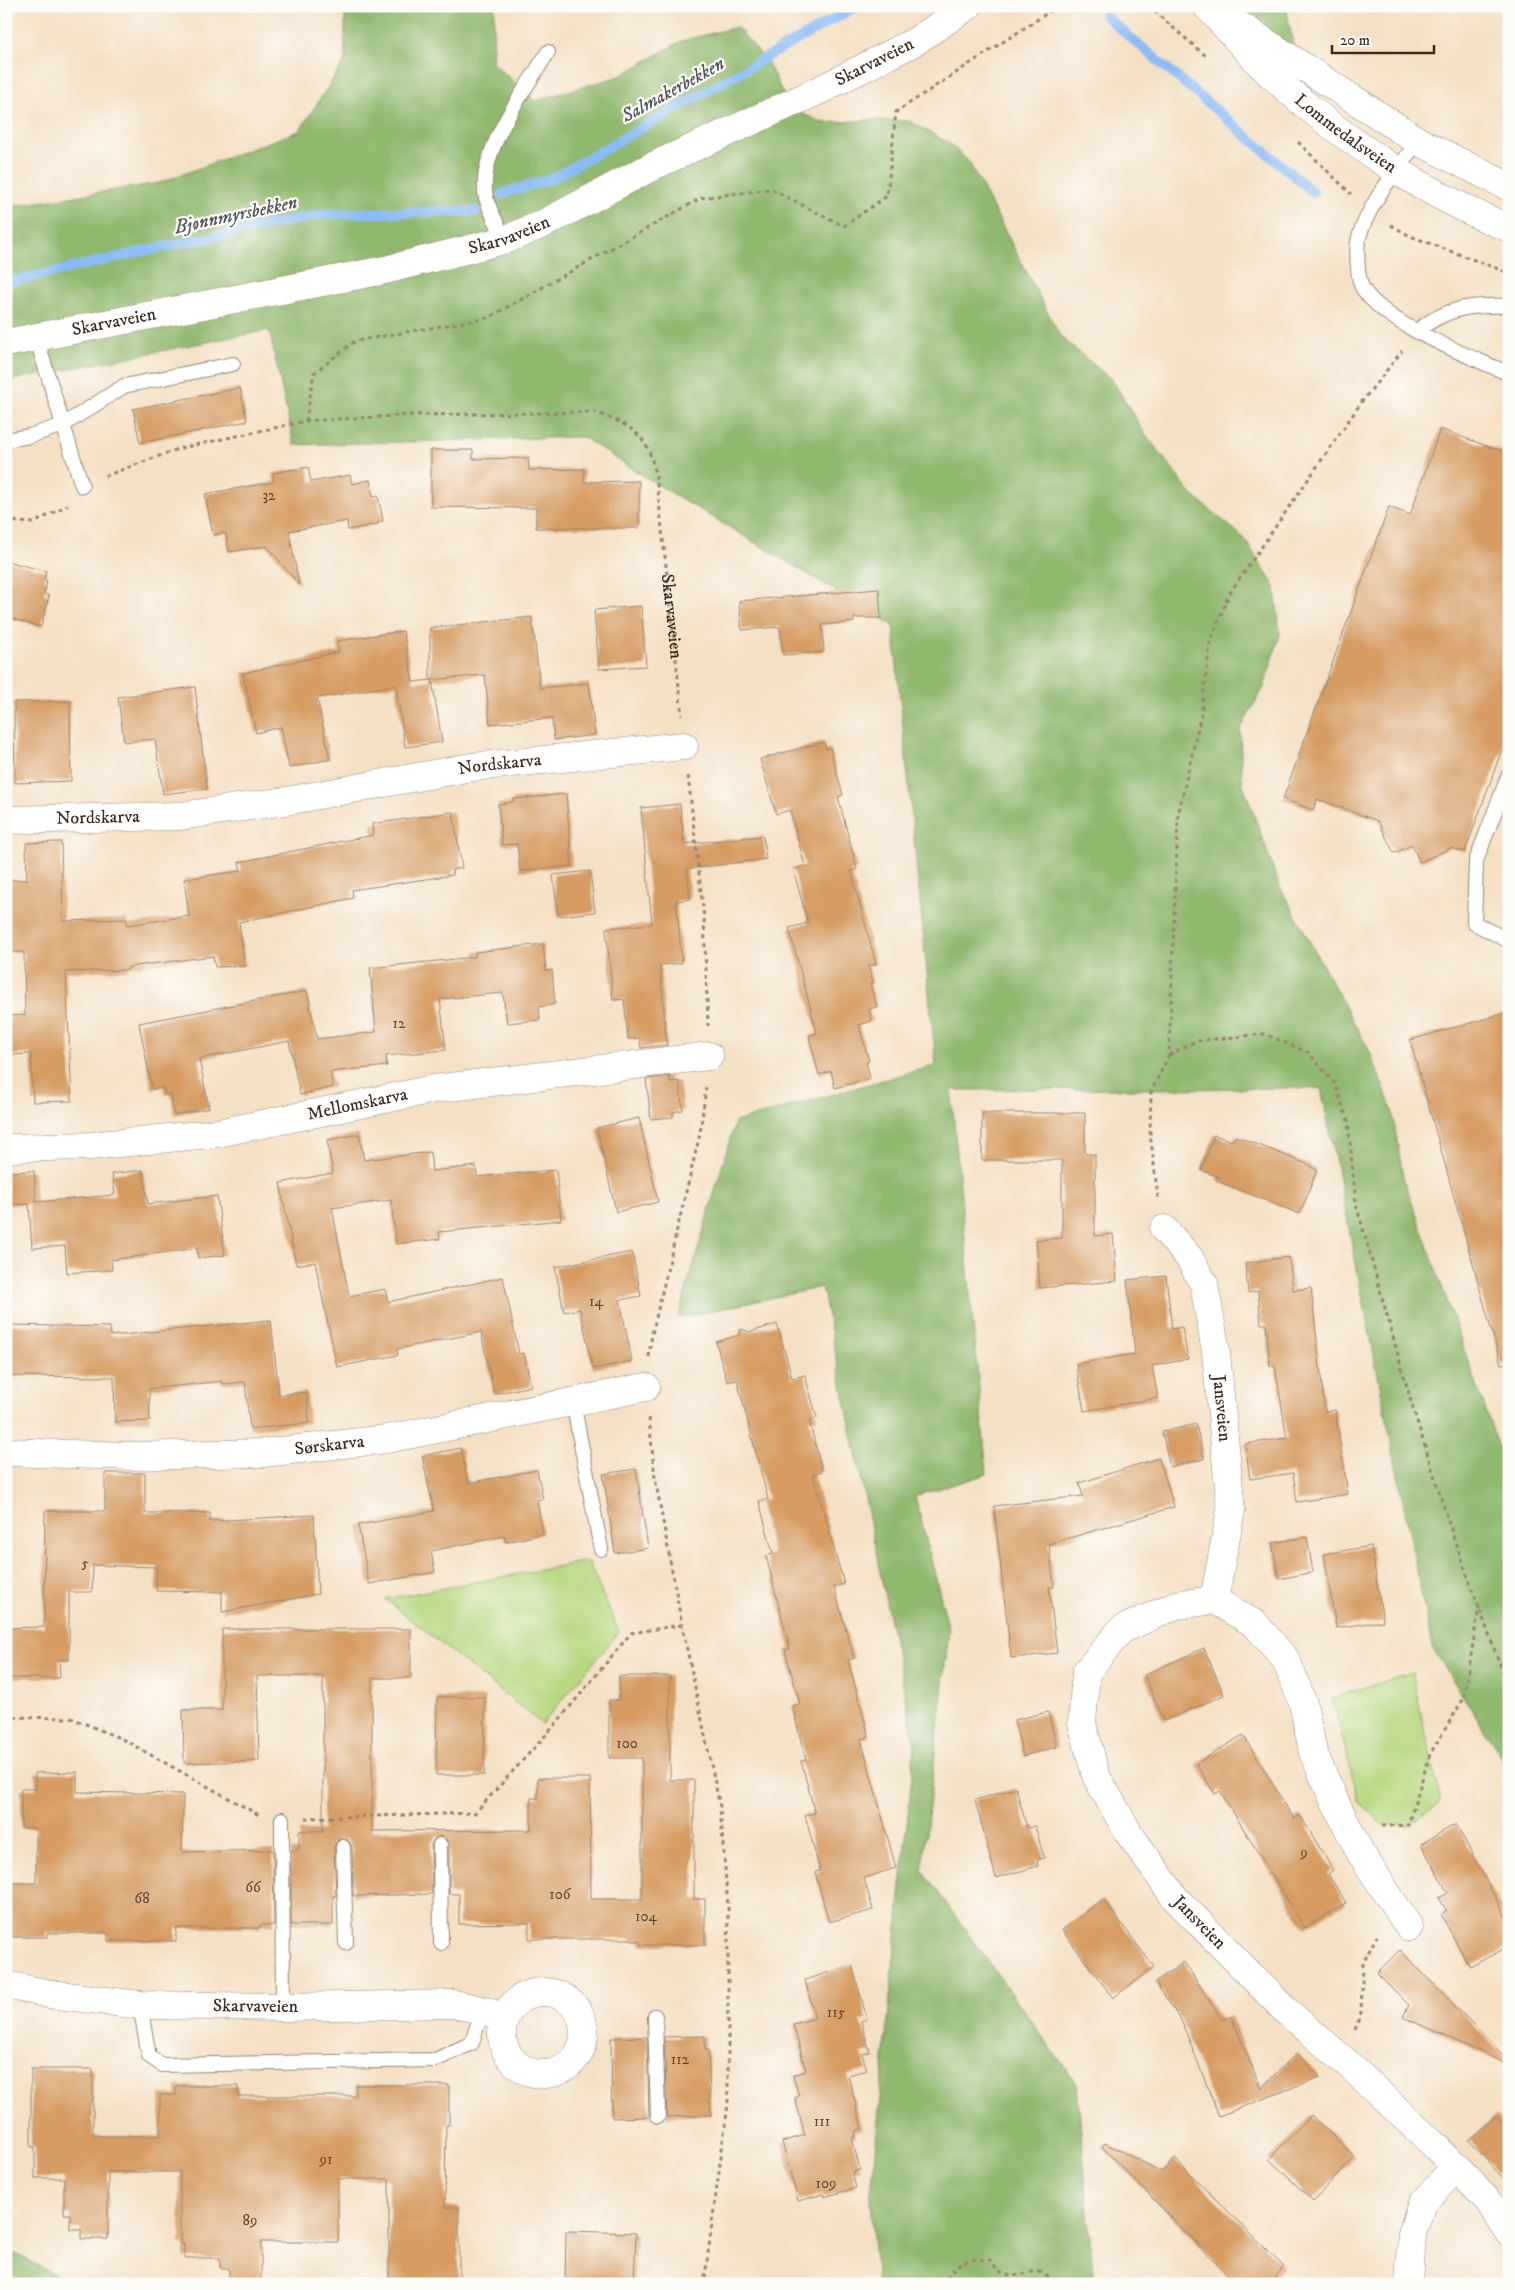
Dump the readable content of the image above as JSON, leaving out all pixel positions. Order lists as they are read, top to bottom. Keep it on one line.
{"streets":{"street":["Skarvaveien","Lommedalsveien","Nordskarva","Mellomskarva","Jansveien","Sørskarva"]},"crossings":[["Skarvaveien","Nordskarva"]],"water":["Salmakerbekken","Bjønnmyrsbekken"],"house_numbers":["32","12","14","5","100","9","66","106","68","104","115","112","111","91","109","89"],"scale_bar":"20 m"}
